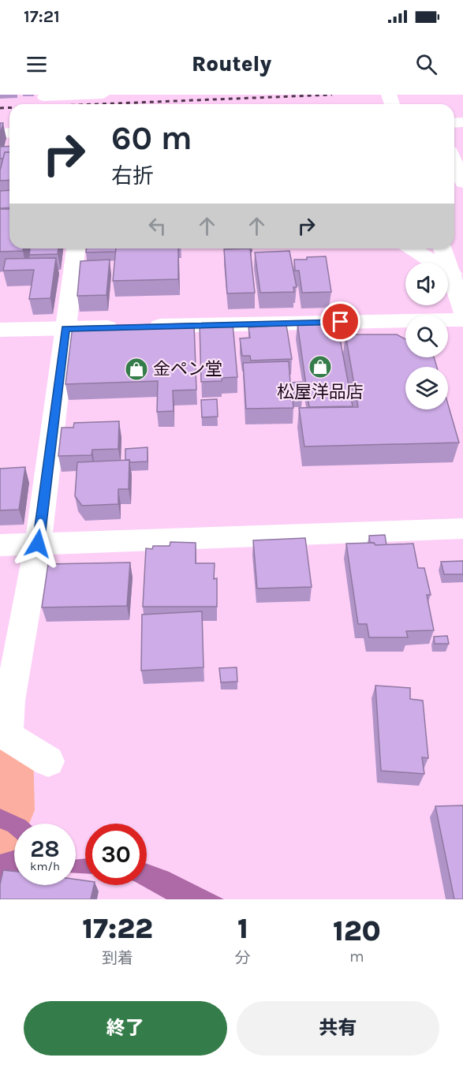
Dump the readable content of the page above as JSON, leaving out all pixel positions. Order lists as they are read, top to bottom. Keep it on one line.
{"places":{"shop":["松屋洋品店","金ペン堂"]},"page":{"status":"17:21","header":"Routely","turn":["60 m","右折"],"speed":"28 km/h","limit":"30","eta":["17:22","到着","1","分","120","m"],"buttons":["終了","共有"]}}
